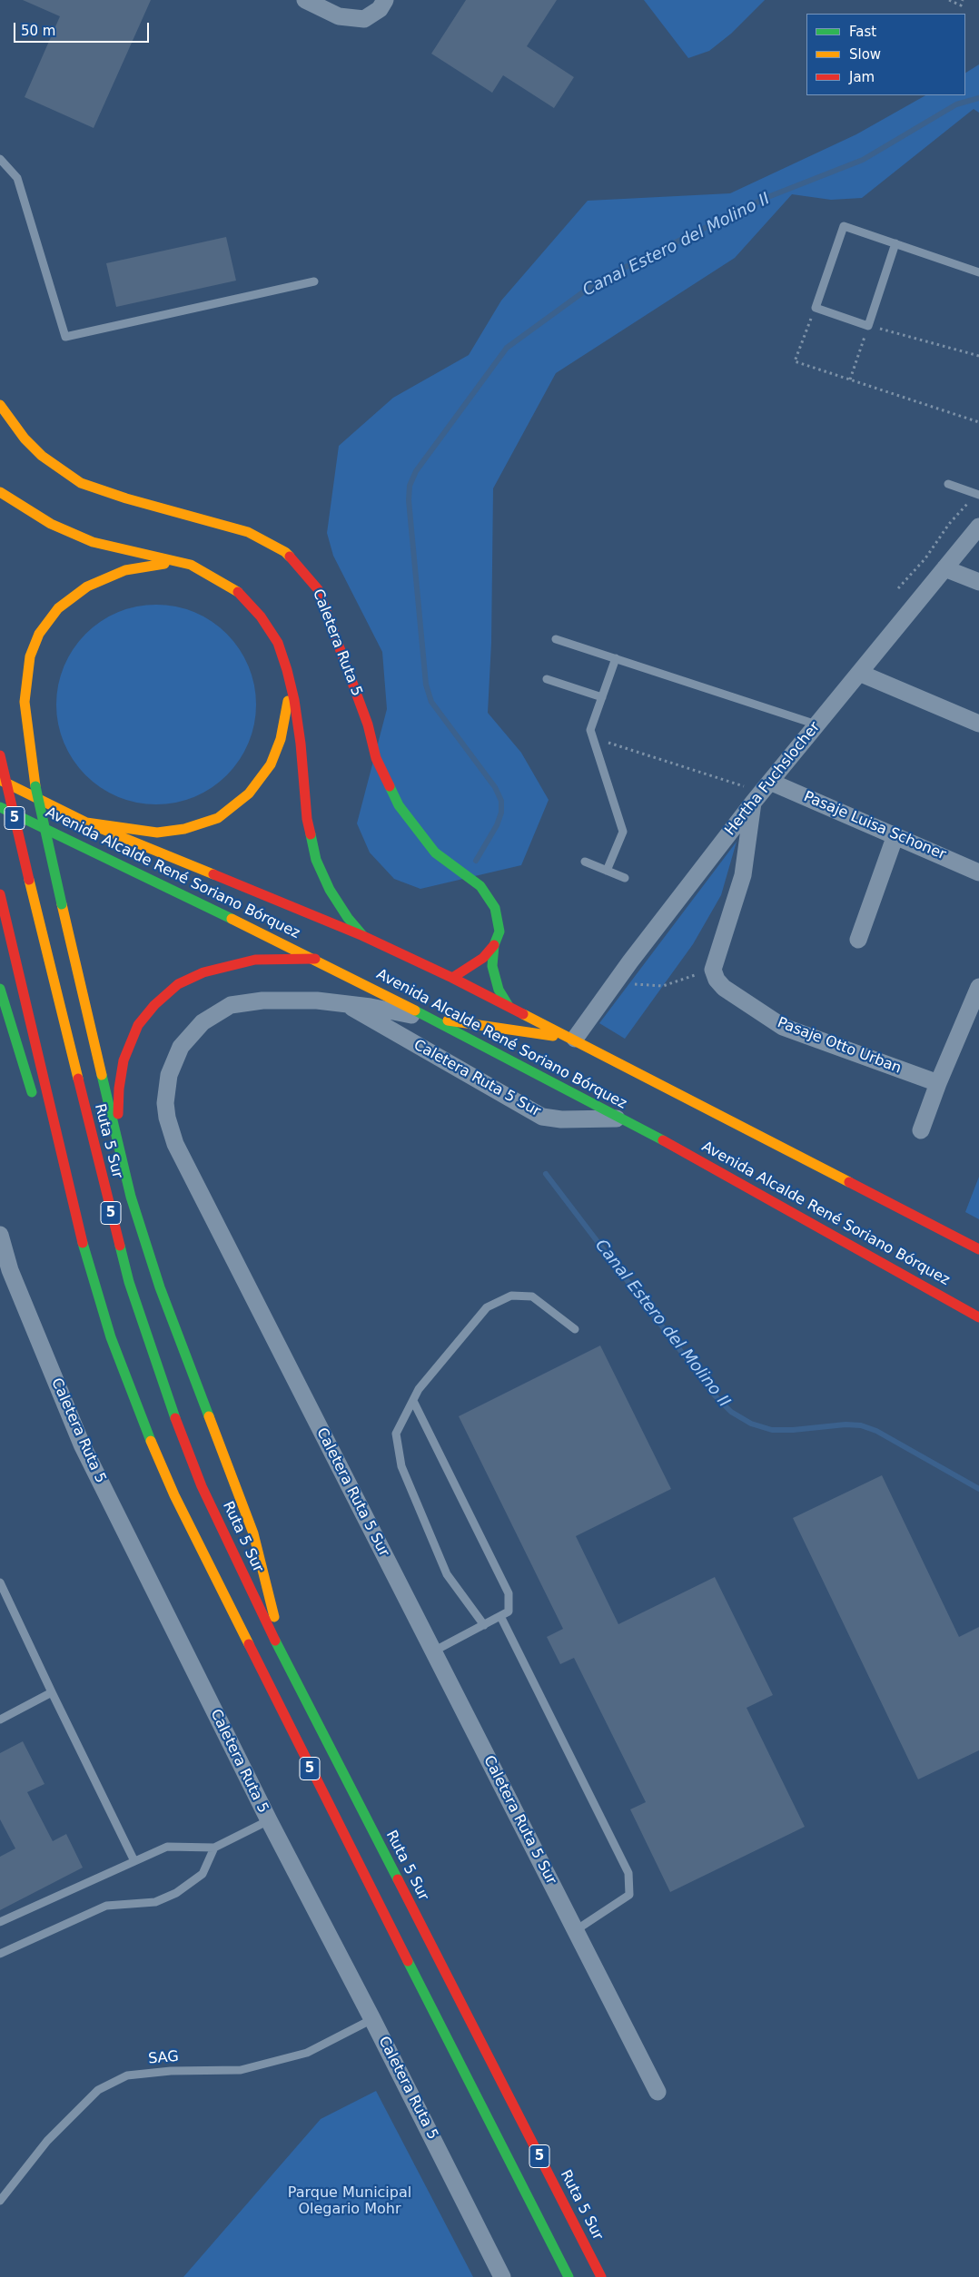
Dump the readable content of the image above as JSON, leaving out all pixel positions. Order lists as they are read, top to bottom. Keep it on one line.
{"streets":{"main road":["Caletera Ruta 5","5","Avenida Alcalde René Soriano Bórquez","Ruta 5 Sur"],"street":["Hertha Fuchslocher","Pasaje Luisa Schoner","Pasaje Otto Urban","Caletera Ruta 5 Sur"],"lane":["SAG"]},"crossings":[["Caletera Ruta 5","Avenida Alcalde René Soriano Bórquez"],["Caletera Ruta 5","SAG"],["Hertha Fuchslocher","Pasaje Luisa Schoner"],["Hertha Fuchslocher","Avenida Alcalde René Soriano Bórquez"],["Avenida Alcalde René Soriano Bórquez","Caletera Ruta 5 Sur"]],"water":["Canal Estero del Molino II"],"parks":["Parque Municipal Olegario Mohr"],"legend":["Fast","Slow","Jam"],"scale_bar":"50 m"}
